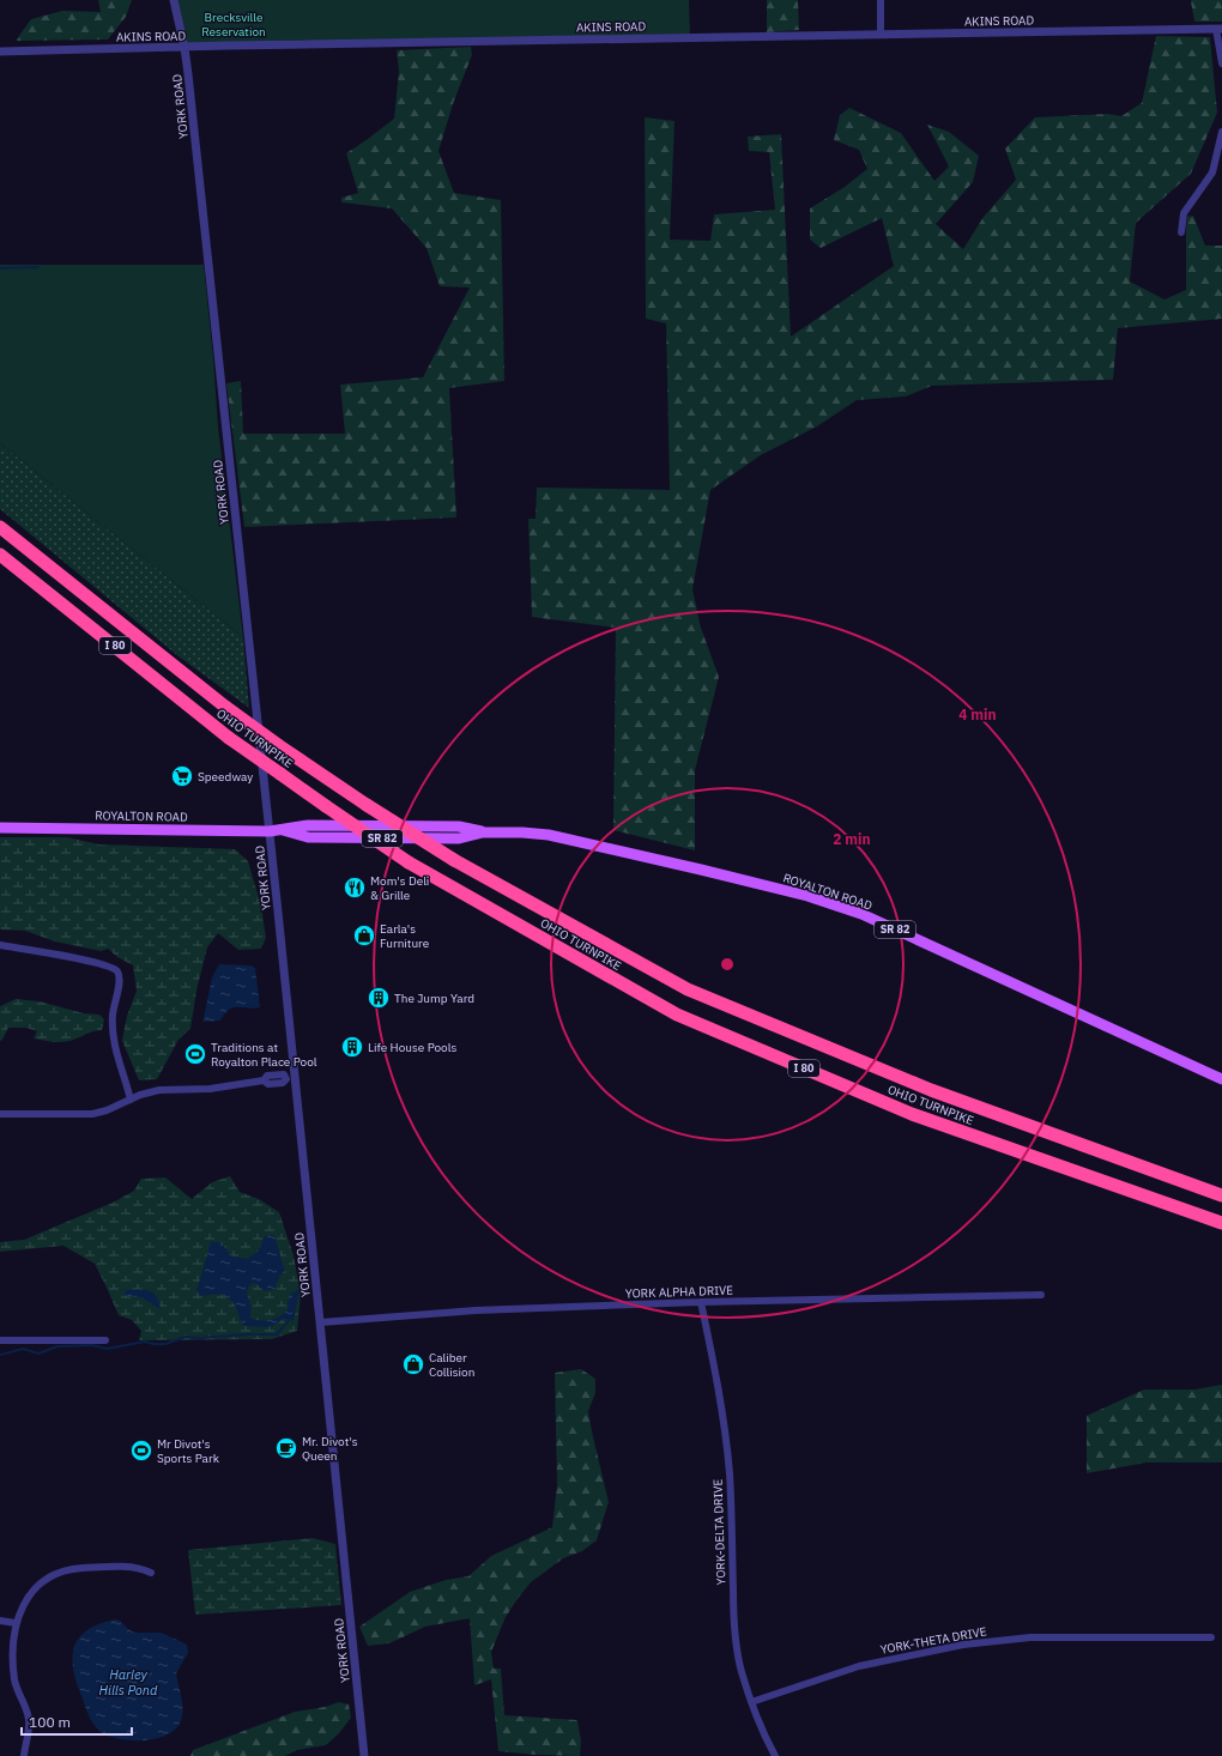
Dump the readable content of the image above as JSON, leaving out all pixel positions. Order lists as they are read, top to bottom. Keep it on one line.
{"streets":{"highway":["I 80","OHIO TURNPIKE"],"main road":["ROYALTON ROAD","SR 82"],"street":["AKINS ROAD","YORK ROAD","YORK ALPHA DRIVE","YORK-DELTA DRIVE","YORK-THETA DRIVE"]},"crossings":[["AKINS ROAD","YORK ROAD"],["YORK ROAD","ROYALTON ROAD"],["YORK ROAD","YORK ALPHA DRIVE"],["YORK ALPHA DRIVE","YORK-DELTA DRIVE"],["YORK-DELTA DRIVE","YORK-THETA DRIVE"]],"water":["Harley Hills Pond"],"parks":["Brecksville Reservation"],"places":{"supermarket":["Speedway"],"restaurant":["Mom's Deli & Grille"],"shop":["Earla's Furniture","Caliber Collision"],"building":["The Jump Yard","Life House Pools"],"sports":["Traditions at Royalton Place Pool","Mr Divot's Sports Park"],"cafe":["Mr. Divot's Queen"]},"scale_bar":"100 m","rings":["4 min","2 min"]}
